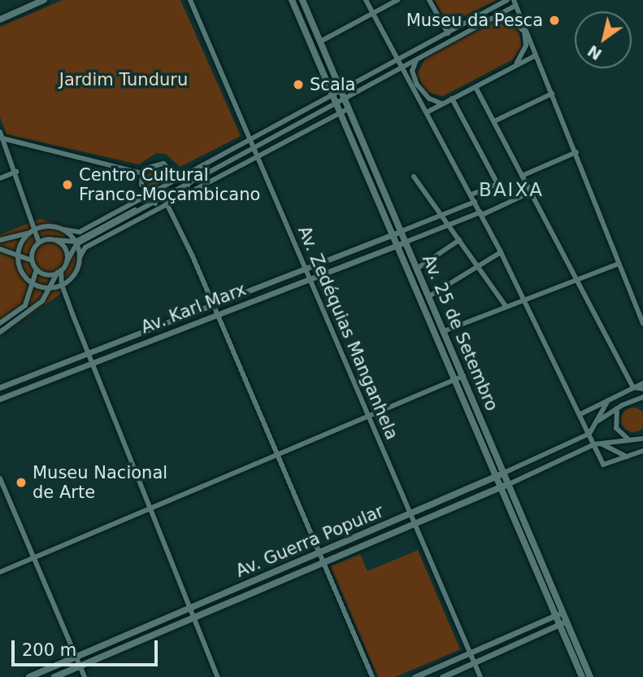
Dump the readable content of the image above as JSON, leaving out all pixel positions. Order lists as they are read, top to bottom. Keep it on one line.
{"streets":{"main road":["Av. 25 de Setembro","Av. Guerra Popular"],"street":["Av. Karl Marx","Av. Zedéquias Manganhela"]},"crossings":[["Av. Karl Marx","Av. Zedéquias Manganhela"],["Av. Karl Marx","Av. 25 de Setembro"],["Av. Zedéquias Manganhela","Av. Guerra Popular"],["Av. 25 de Setembro","Av. Guerra Popular"]],"districts":["BAIXA"],"parks":["Jardim Tunduru"],"places":["Museu da Pesca","Scala","Centro Cultural Franco-Moçambicano","Museu Nacional de Arte"],"scale_bar":"200 m","north":"bottom left"}
